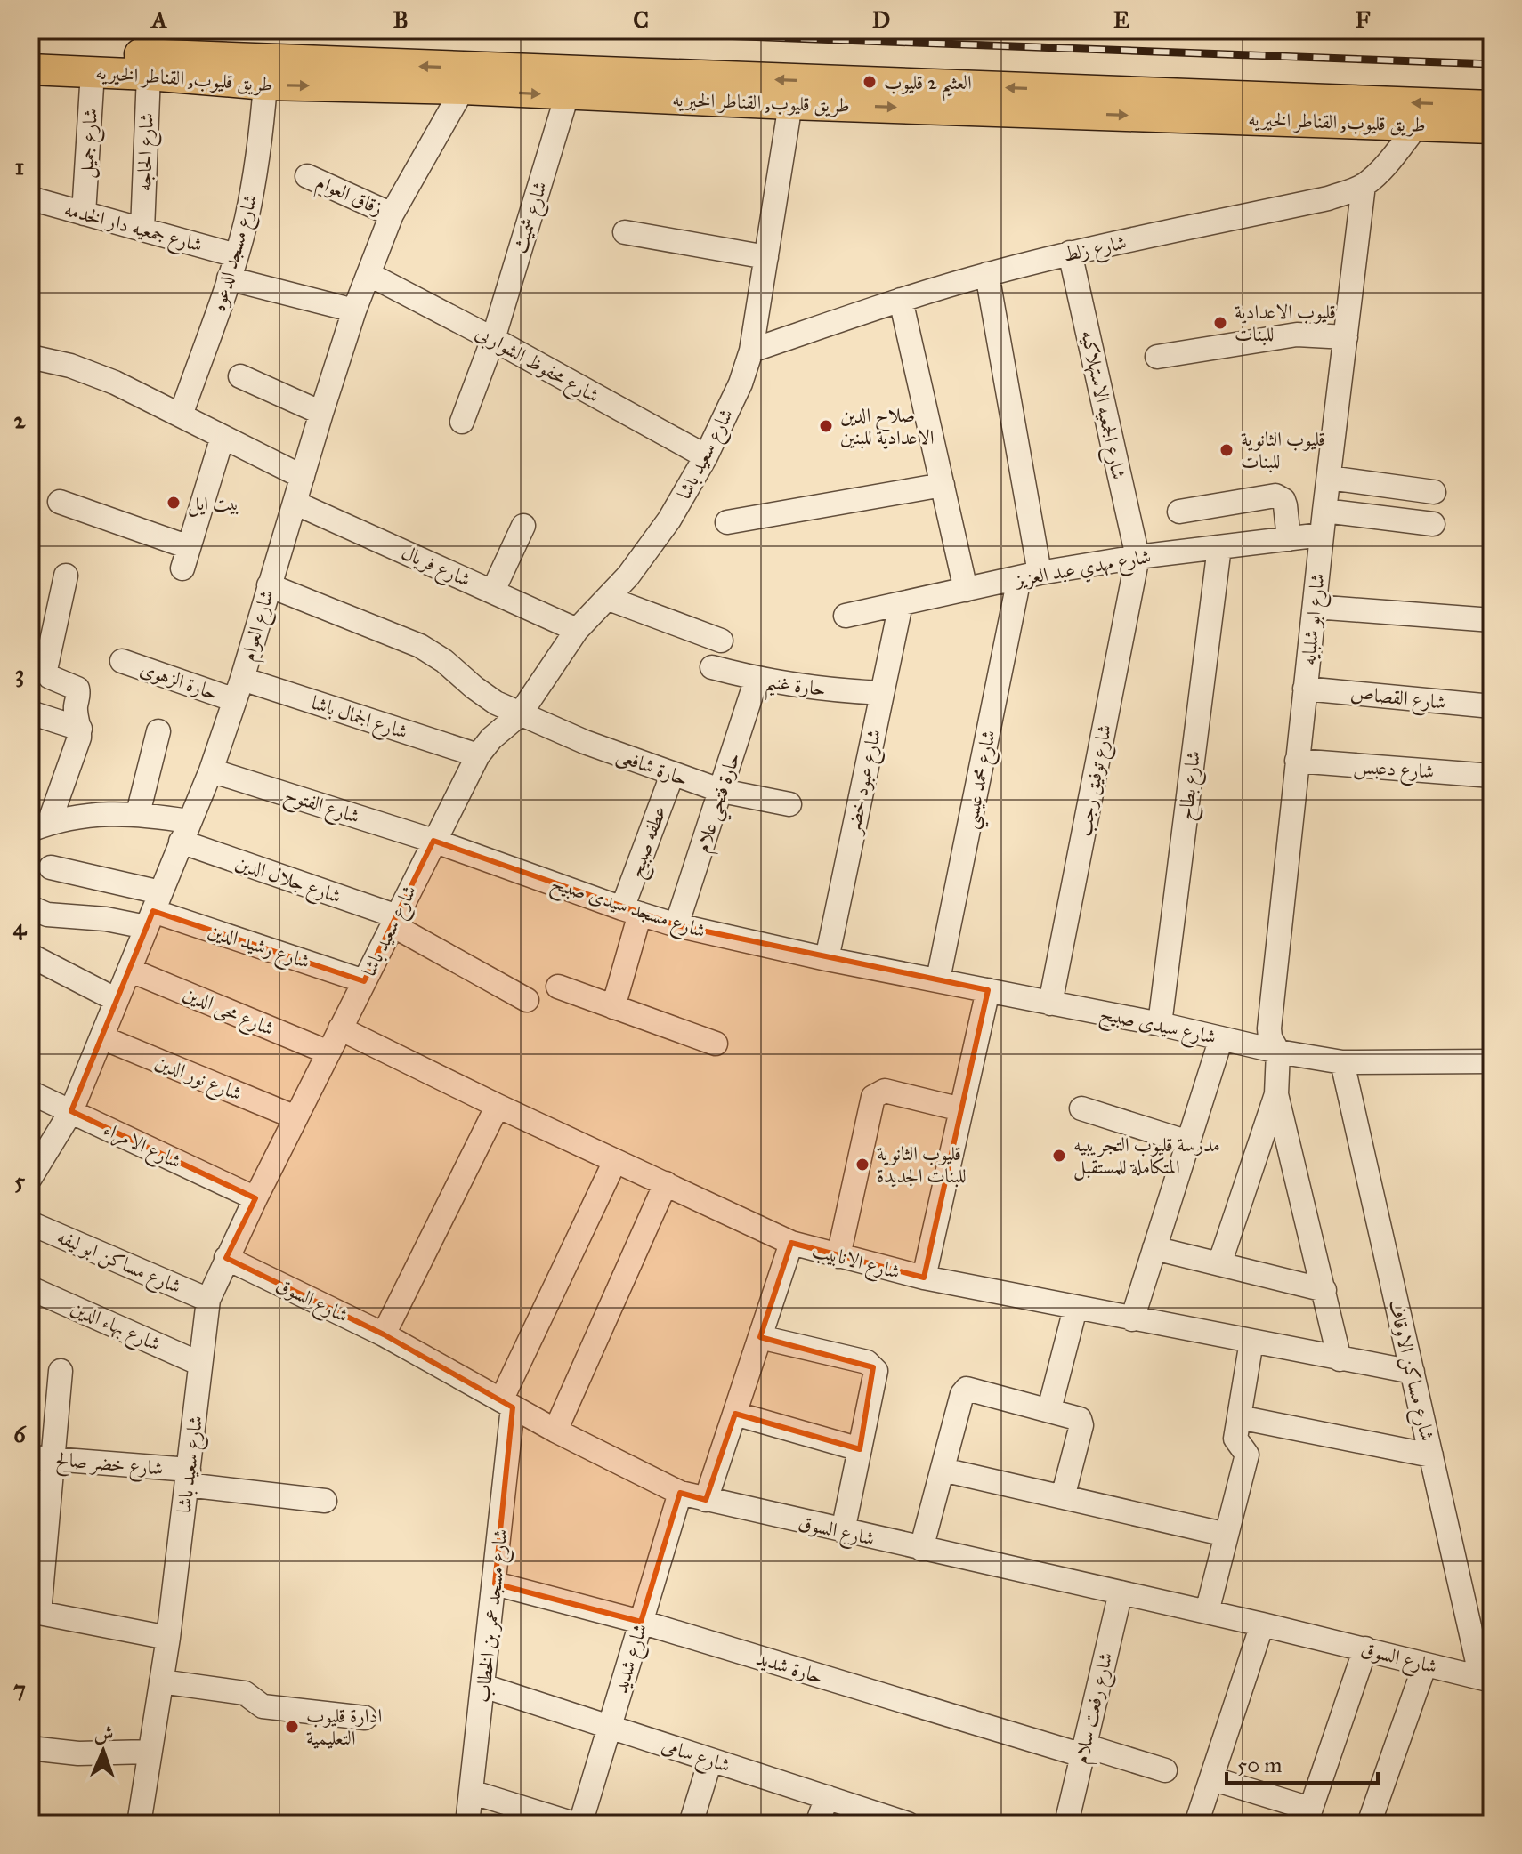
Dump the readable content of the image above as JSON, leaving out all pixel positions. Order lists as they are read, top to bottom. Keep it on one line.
{"streets":{"main road":["طريق قليوب, القناطر الخيريه"],"street":["شارع جميل","شارع الحاجه","زقاق العوام","شارع شميث","شارع جمعيه دار الخدمه","شارع زلط","شارع مسجد الدعوه","شارع محفوظ الشواربى","شارع الجمعيه الاستهلاكيه","شارع سعيد باشا","شارع فريال","شارع مهدي عبد العزيز","شارع ابو شلبايه","شارع العوام","حارة الزهوى","حارة غنيم","شارع القصاص","شارع الجمال باشا","حارة شافعى","شارع دعبس","شارع محمد عيسي","شارع توفيق رجب","شارع عبود خضر","شارع بطاح","حارة فتحي علام","شارع الفتوح","عطفه صبيح","شارع جلال الدين","شارع مسجد سيدى صبيح","شارع رشيد الدين","شارع محى الدين","شارع سيدى صبيح","شارع نور الدين","شارع الامراء","شارع الانابيب","شارع مساكن ابو ليفه","شارع السوق","شارع بهاء الدين","شارع مساكن الاوقاف","شارع خضر صالح","شارع مسجد عمر بن الخطاب","شارع شديد","حارة شديد","شارع رفعت سلام","شارع سامى"]},"crossings":[["طريق قليوب, القناطر الخيريه","شارع جميل"],["طريق قليوب, القناطر الخيريه","شارع الحاجه"],["طريق قليوب, القناطر الخيريه","شارع شميث"],["طريق قليوب, القناطر الخيريه","شارع زلط"],["طريق قليوب, القناطر الخيريه","شارع مسجد الدعوه"],["طريق قليوب, القناطر الخيريه","شارع سعيد باشا"],["طريق قليوب, القناطر الخيريه","شارع العوام"],["شارع جميل","شارع جمعيه دار الخدمه"],["شارع الحاجه","شارع جمعيه دار الخدمه"],["زقاق العوام","شارع العوام"],["شارع شميث","شارع محفوظ الشواربى"],["شارع جمعيه دار الخدمه","شارع مسجد الدعوه"],["شارع زلط","شارع الجمعيه الاستهلاكيه"],["شارع زلط","شارع سعيد باشا"],["شارع زلط","شارع ابو شلبايه"],["شارع محفوظ الشواربى","شارع سعيد باشا"],["شارع محفوظ الشواربى","شارع العوام"],["شارع الجمعيه الاستهلاكيه","شارع مهدي عبد العزيز"],["شارع الجمعيه الاستهلاكيه","شارع توفيق رجب"],["شارع سعيد باشا","شارع فريال"],["شارع سعيد باشا","شارع الجمال باشا"],["شارع سعيد باشا","حارة شافعى"],["شارع سعيد باشا","شارع الفتوح"],["شارع سعيد باشا","شارع جلال الدين"],["شارع سعيد باشا","شارع مسجد سيدى صبيح"],["شارع سعيد باشا","شارع رشيد الدين"],["شارع سعيد باشا","شارع محى الدين"],["شارع سعيد باشا","شارع نور الدين"],["شارع سعيد باشا","شارع الامراء"],["شارع سعيد باشا","شارع الانابيب"],["شارع سعيد باشا","شارع مساكن ابو ليفه"],["شارع سعيد باشا","شارع السوق"],["شارع سعيد باشا","شارع بهاء الدين"],["شارع سعيد باشا","شارع خضر صالح"],["شارع فريال","شارع العوام"],["شارع مهدي عبد العزيز","شارع ابو شلبايه"],["شارع مهدي عبد العزيز","شارع محمد عيسي"],["شارع مهدي عبد العزيز","شارع توفيق رجب"],["شارع مهدي عبد العزيز","شارع عبود خضر"],["شارع مهدي عبد العزيز","شارع بطاح"],["شارع ابو شلبايه","شارع القصاص"],["شارع ابو شلبايه","شارع دعبس"],["شارع ابو شلبايه","شارع سيدى صبيح"],["شارع العوام","حارة الزهوى"],["شارع العوام","شارع الجمال باشا"],["شارع العوام","حارة شافعى"],["شارع العوام","شارع الفتوح"],["شارع العوام","شارع جلال الدين"],["شارع العوام","شارع رشيد الدين"],["شارع العوام","شارع محى الدين"],["شارع العوام","شارع نور الدين"],["شارع العوام","شارع الامراء"],["حارة الزهوى","شارع الجمال باشا"],["حارة غنيم","شارع عبود خضر"],["حارة غنيم","حارة فتحي علام"],["حارة شافعى","حارة فتحي علام"],["حارة شافعى","عطفه صبيح"],["شارع محمد عيسي","شارع سيدى صبيح"],["شارع توفيق رجب","شارع سيدى صبيح"],["شارع عبود خضر","شارع مسجد سيدى صبيح"],["شارع عبود خضر","شارع سيدى صبيح"],["شارع بطاح","شارع سيدى صبيح"],["حارة فتحي علام","شارع مسجد سيدى صبيح"],["شارع الفتوح","شارع مسجد سيدى صبيح"],["عطفه صبيح","شارع مسجد سيدى صبيح"],["شارع مسجد سيدى صبيح","شارع سيدى صبيح"],["شارع سيدى صبيح","شارع مساكن الاوقاف"],["شارع الانابيب","شارع مساكن الاوقاف"],["شارع الانابيب","شارع مسجد عمر بن الخطاب"],["شارع السوق","شارع مساكن الاوقاف"],["شارع السوق","شارع مسجد عمر بن الخطاب"],["شارع السوق","شارع شديد"],["شارع السوق","شارع رفعت سلام"],["شارع مسجد عمر بن الخطاب","حارة شديد"],["شارع مسجد عمر بن الخطاب","شارع سامى"],["شارع شديد","حارة شديد"],["شارع شديد","شارع سامى"],["حارة شديد","شارع رفعت سلام"]],"places":["العثيم 2 قليوب","قليوب الاعدادية للبنات","صلاح الدين الاعدادية للبنين","قليوب الثانوية للبنات","بيت ايل","مدرسة قليوب التجريبيه المتكاملة للمستقبل","قليوب الثانوية للبنات الجديدة","ادارة قليوب التعليمية"],"scale_bar":"50 m","north":"top","grid":{"columns":["A","B","C","D","E","F"],"rows":["1","2","3","4","5","6","7"]}}
